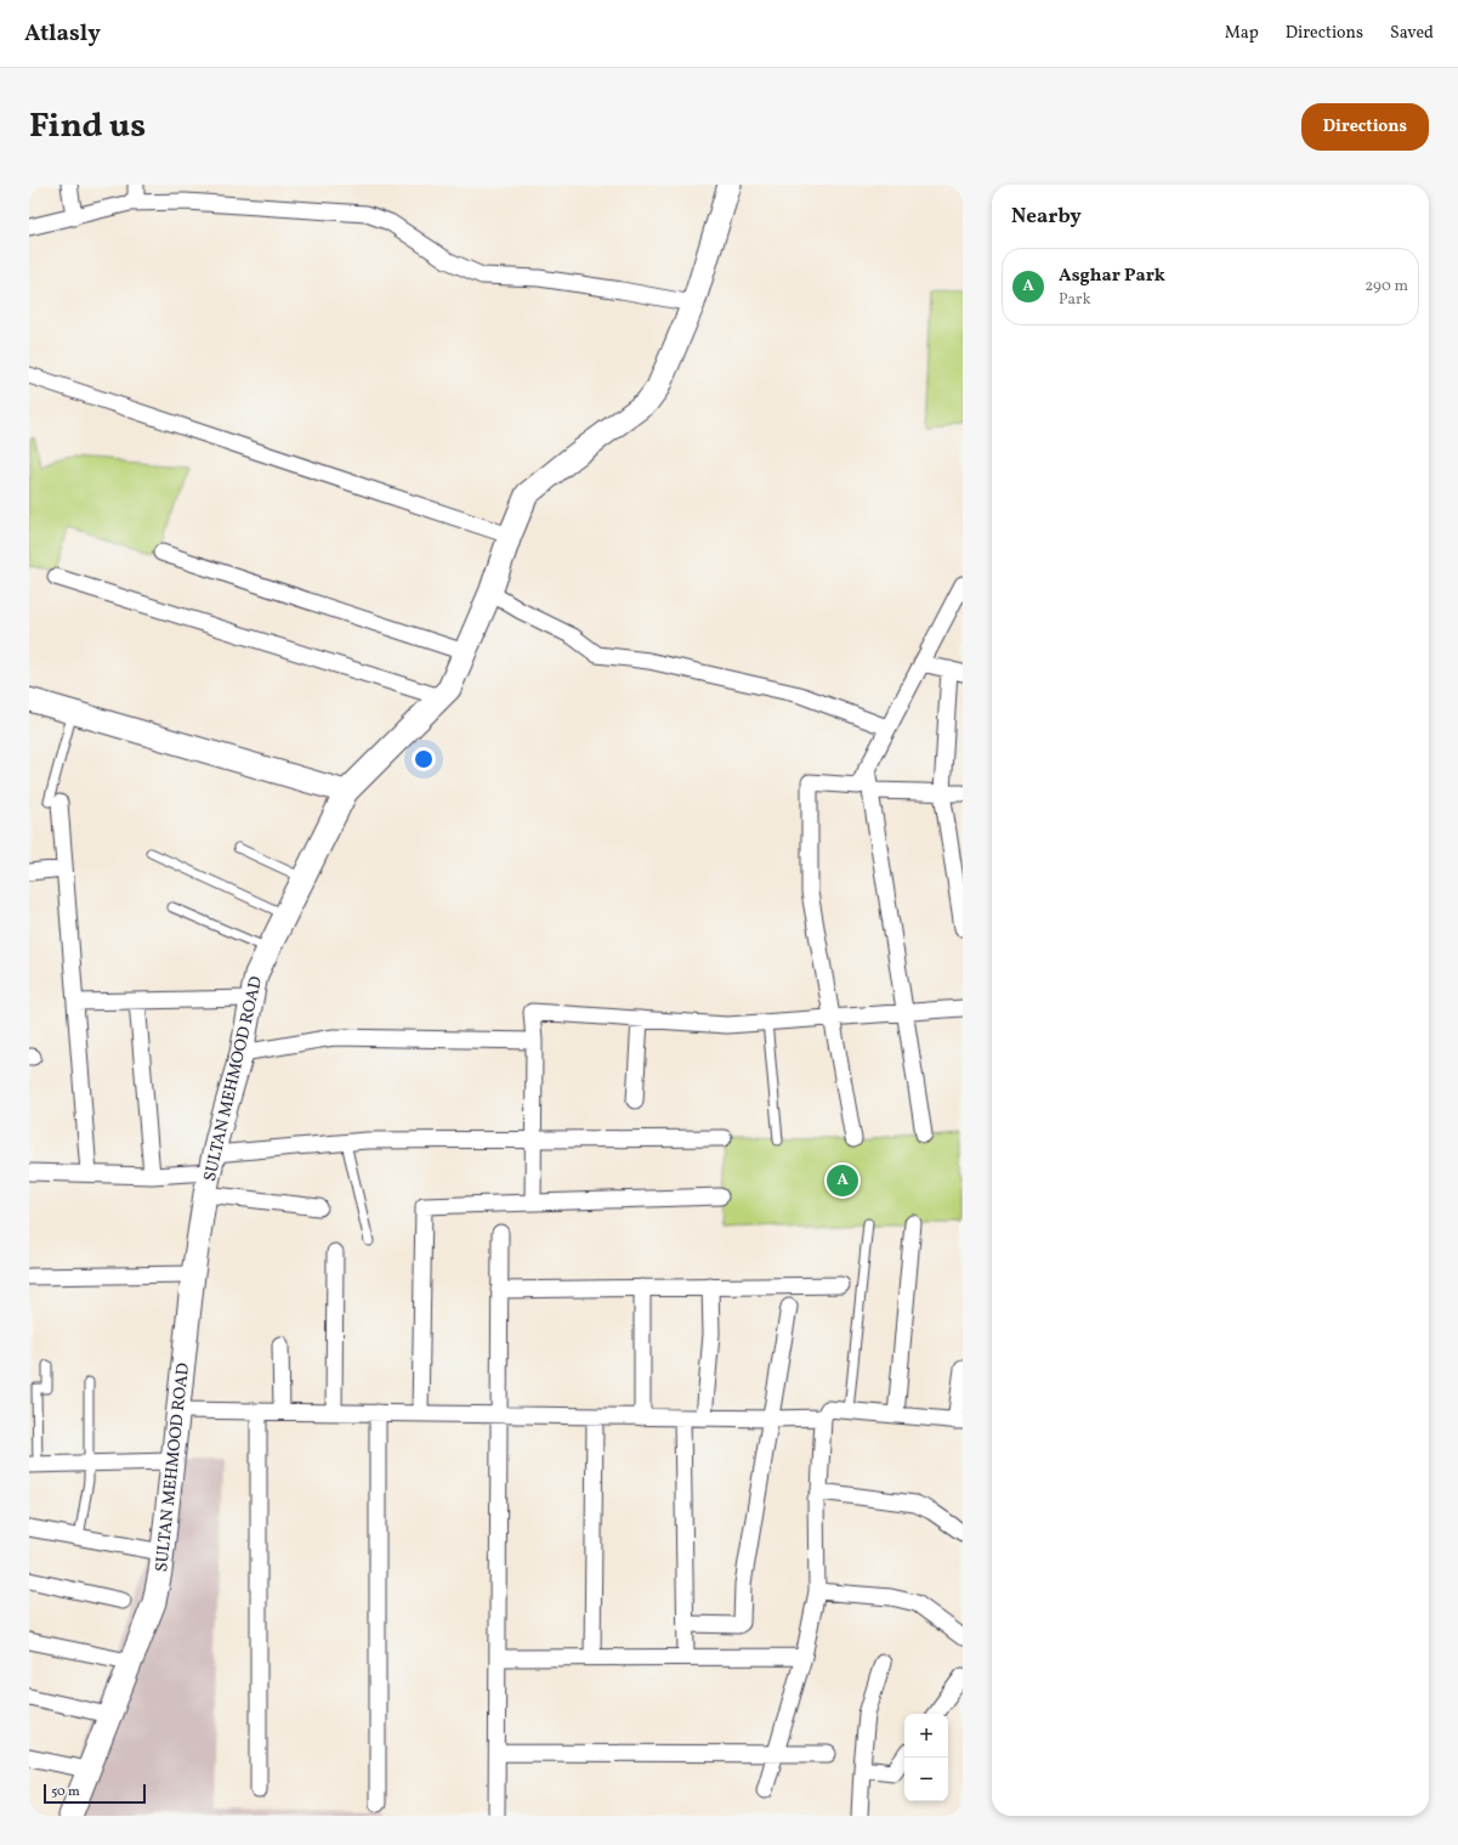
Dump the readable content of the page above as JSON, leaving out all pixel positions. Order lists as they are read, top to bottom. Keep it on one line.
{"streets":{"street":["SULTAN MEHMOOD ROAD"]},"scale_bar":"50 m","page":{"header":"Atlasly","nav":["Map","Directions","Saved"],"title":"Find us","buttons":"Directions","heading":"Nearby","list":[{"mark":"A","name":"Asghar Park","note":"Park","value":"290 m"}],"pins":"A","map_buttons":["+","−"],"scale":"50 m"}}
